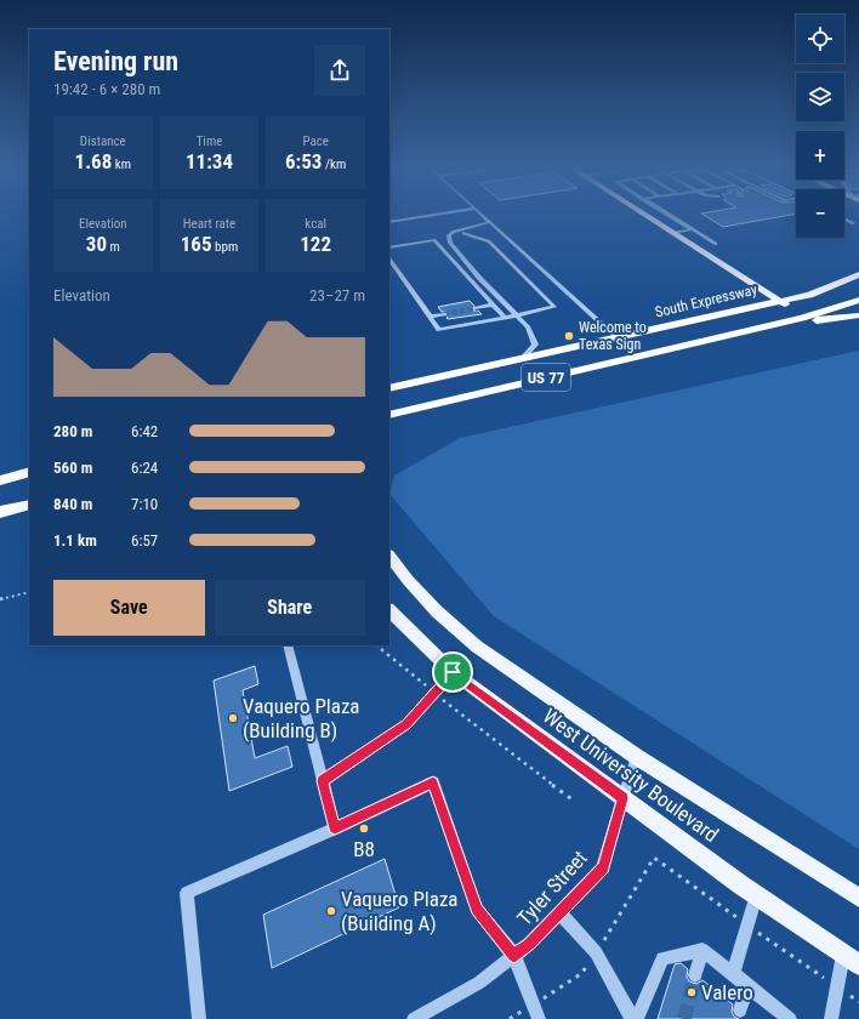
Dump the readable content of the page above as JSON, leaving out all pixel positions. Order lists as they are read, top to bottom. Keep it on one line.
{"streets":{"highway":["South Expressway","US 77"],"main road":["West University Boulevard"],"street":["Tyler Street"]},"crossings":[["West University Boulevard","Tyler Street"]],"places":["Welcome to Texas Sign","Vaquero Plaza (Building B)","B8","Vaquero Plaza (Building A)","Valero"],"page":{"map_buttons":["+","−"],"heading":["Evening run","19:42 · 6 × 280 m"],"stats":[["Distance","1.68 km"],["Time","11:34"],["Pace","6:53 /km"],["Elevation","30 m"],["Heart rate","165 bpm"],["kcal","122"]],"chart":["Elevation","23–27 m"],"list":[{"name":"280 m","note":"6:42"},{"name":"560 m","note":"6:24"},{"name":"840 m","note":"7:10"},{"name":"1.1 km","note":"6:57"}],"buttons":["Save","Share"]}}
